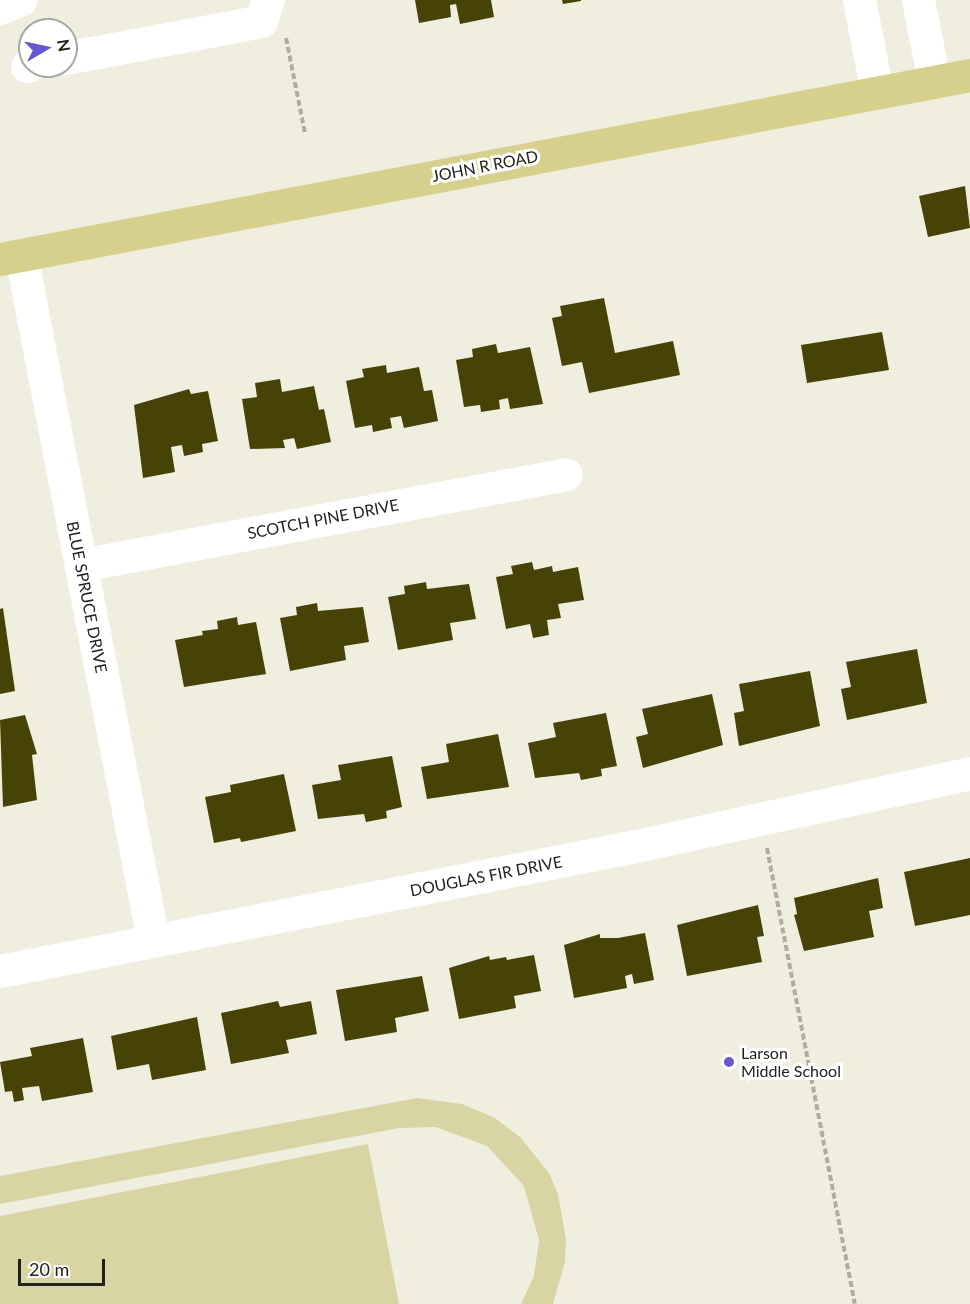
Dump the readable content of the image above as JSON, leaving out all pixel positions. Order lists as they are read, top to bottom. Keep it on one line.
{"streets":{"main road":["JOHN R ROAD"],"street":["SCOTCH PINE DRIVE","BLUE SPRUCE DRIVE","DOUGLAS FIR DRIVE"]},"crossings":[["JOHN R ROAD","BLUE SPRUCE DRIVE"],["SCOTCH PINE DRIVE","BLUE SPRUCE DRIVE"],["BLUE SPRUCE DRIVE","DOUGLAS FIR DRIVE"]],"places":["Larson Middle School"],"scale_bar":"20 m","north":"right"}
